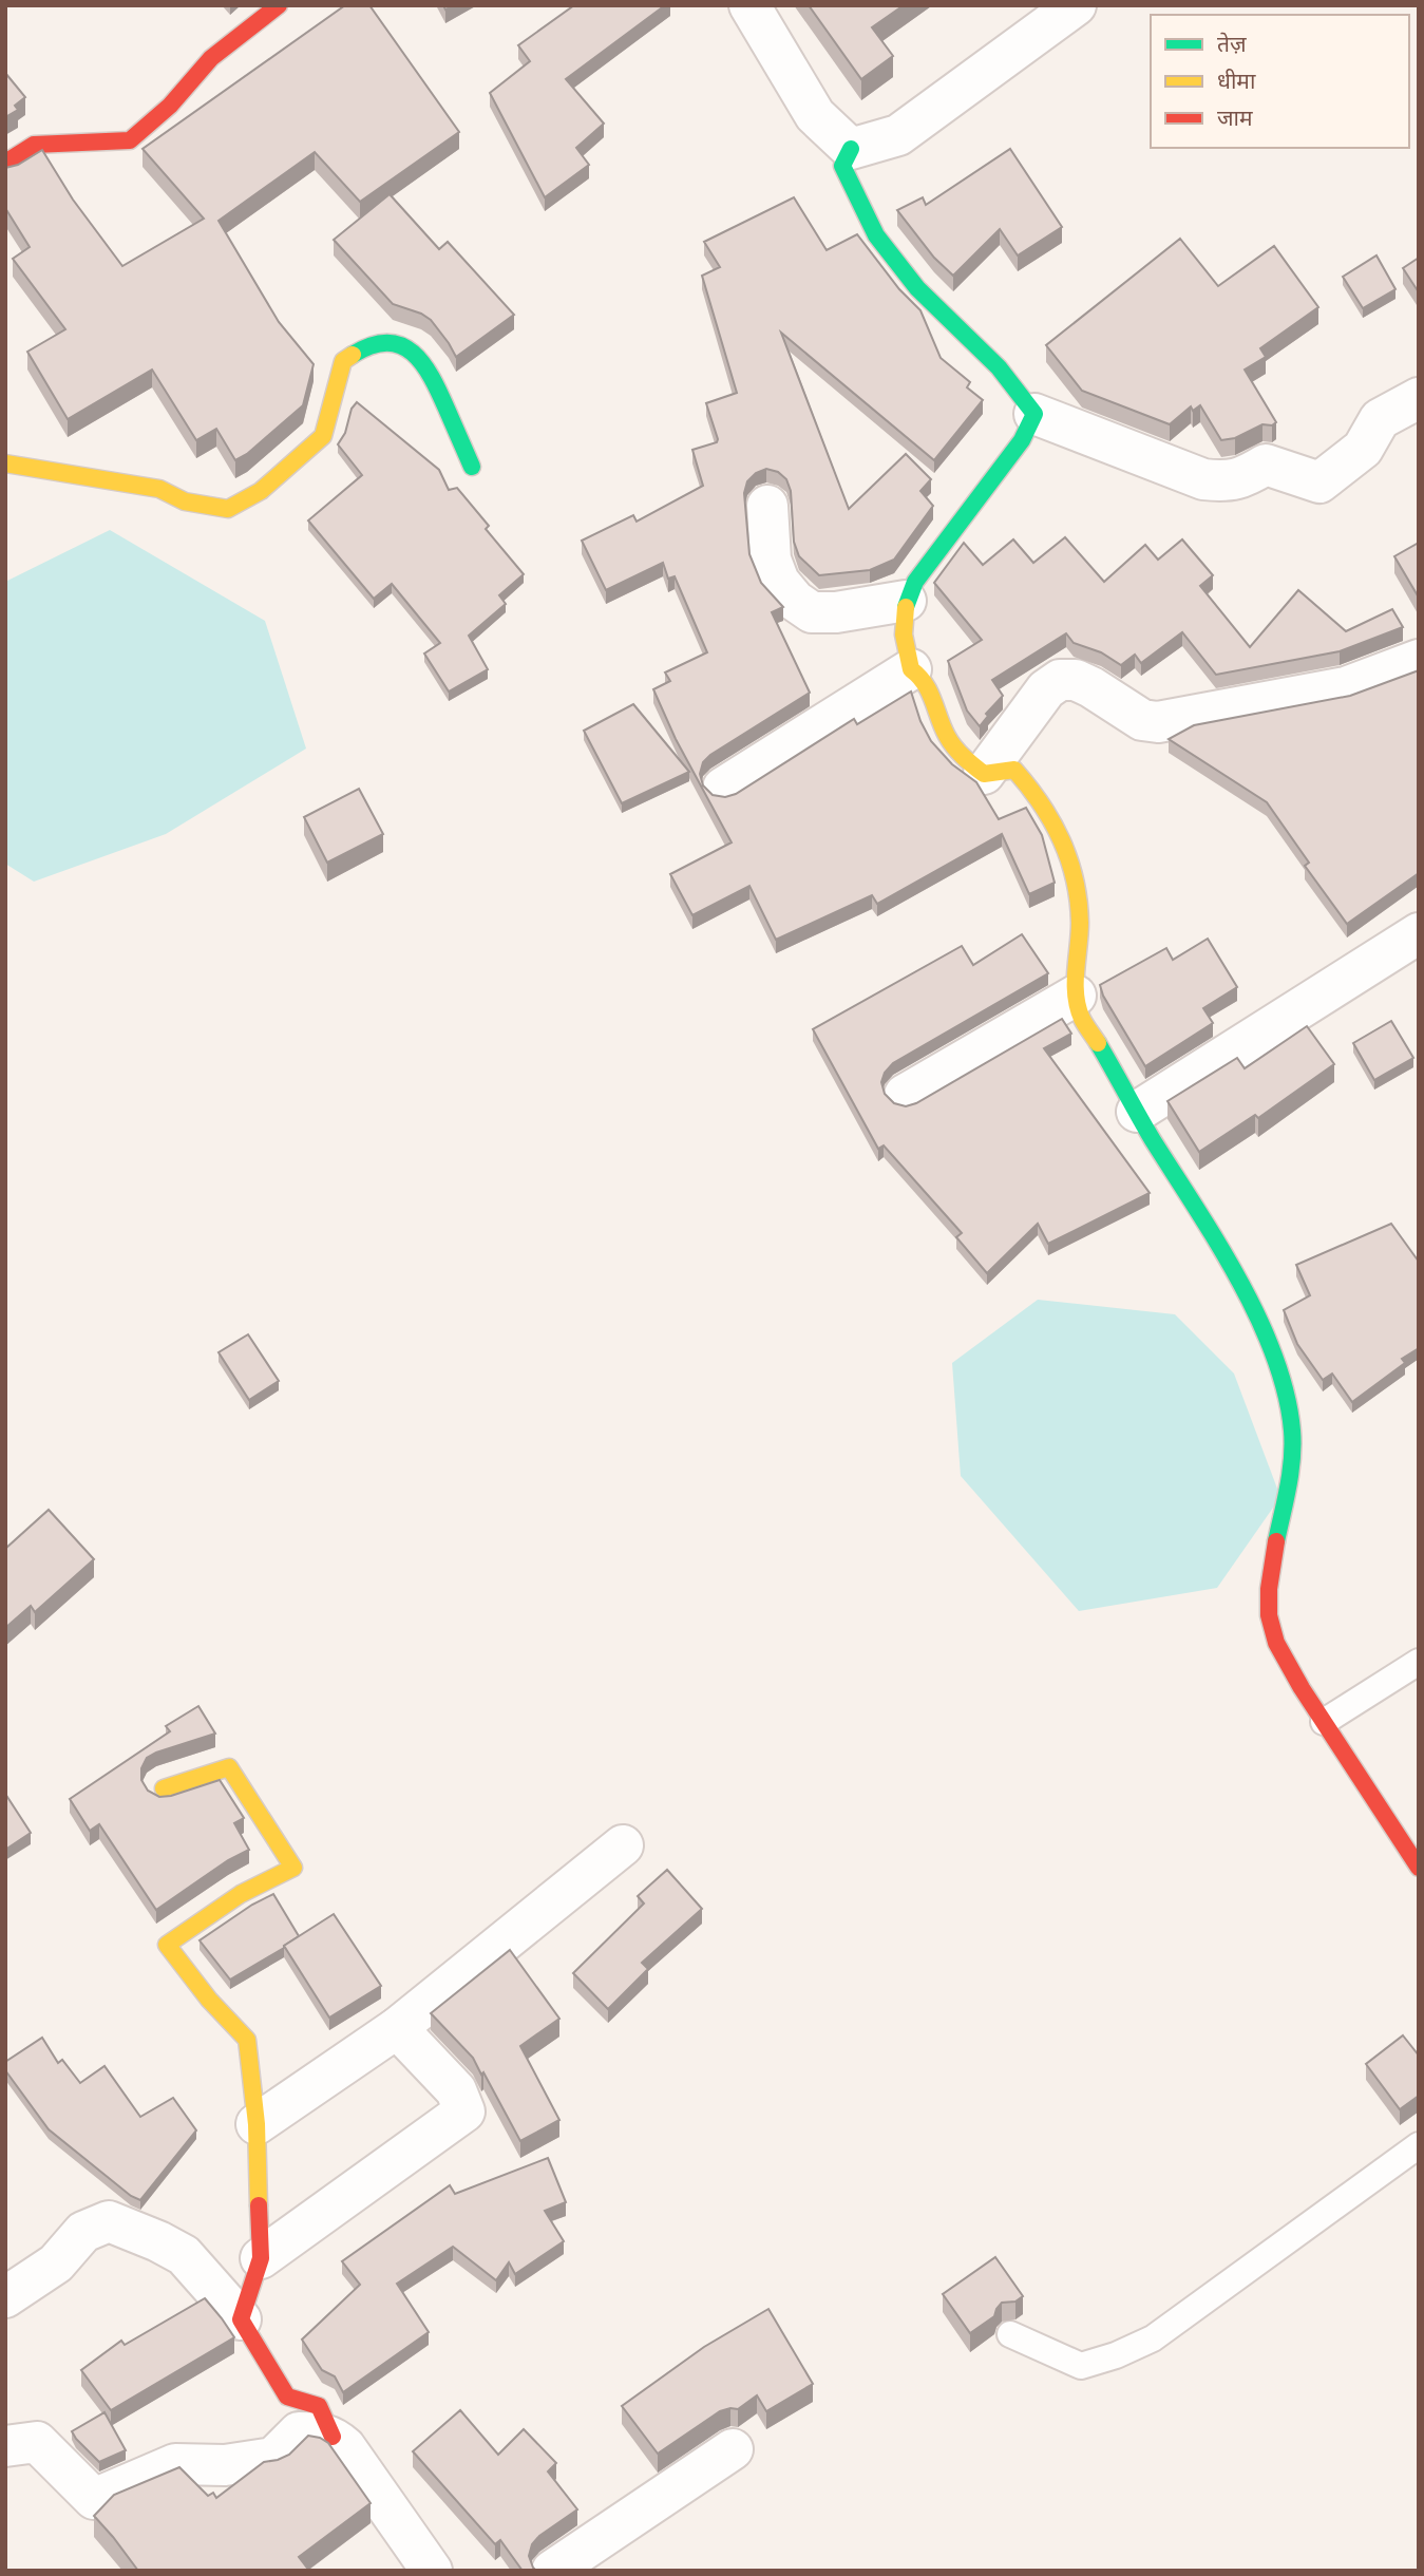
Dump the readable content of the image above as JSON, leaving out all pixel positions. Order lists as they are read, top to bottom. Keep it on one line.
{"legend":["तेज़","धीमा","जाम"]}
